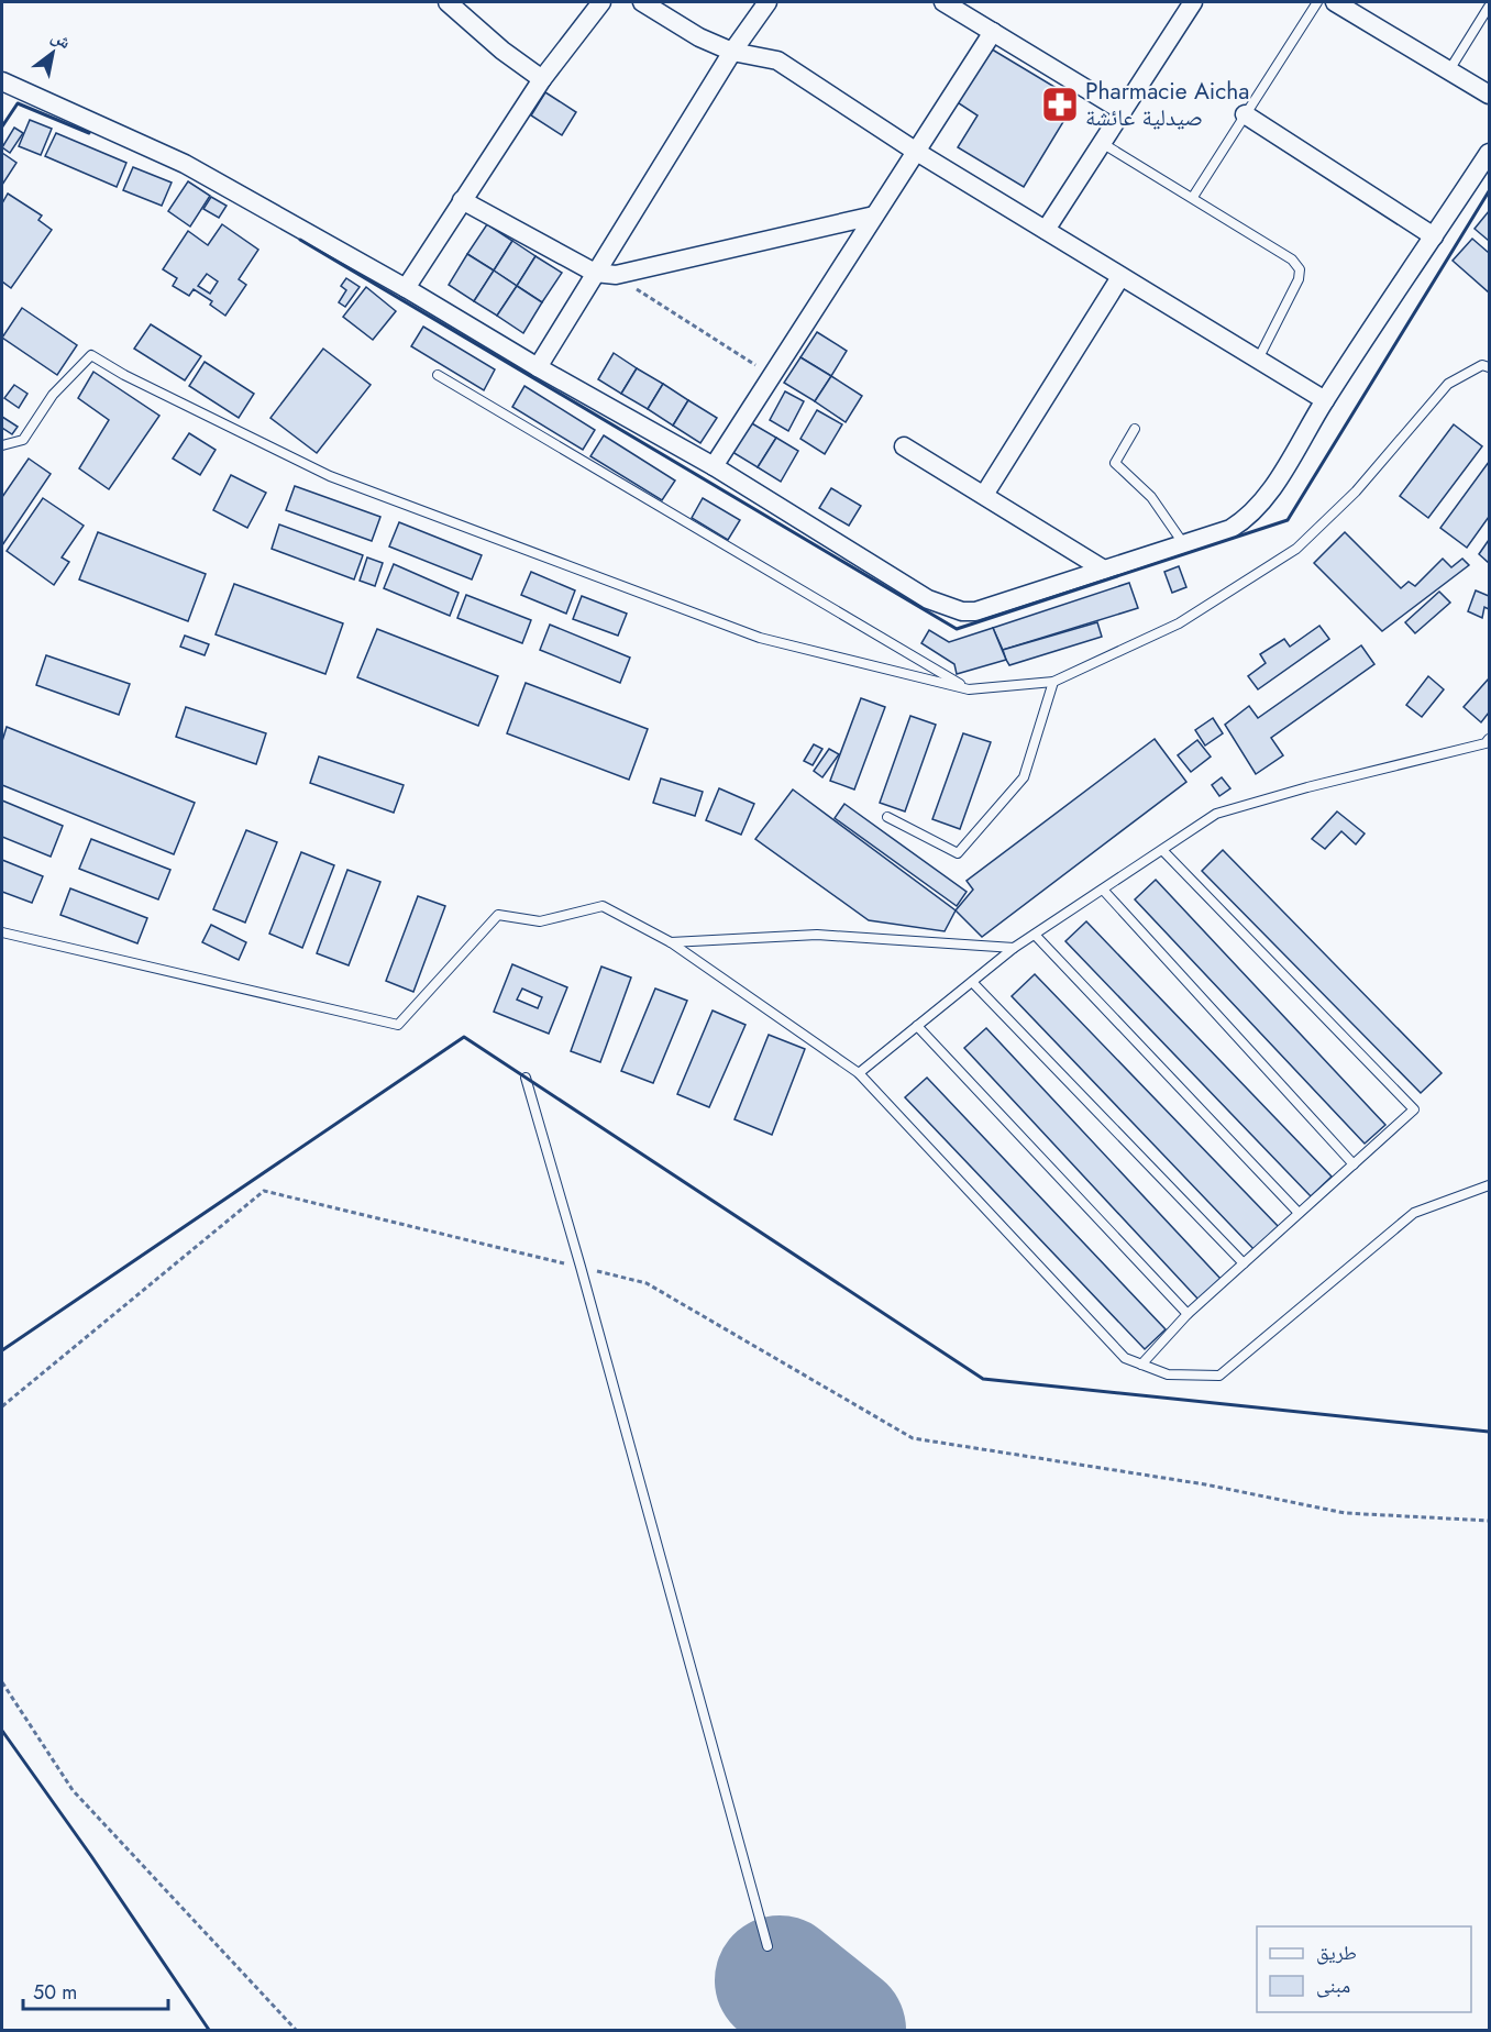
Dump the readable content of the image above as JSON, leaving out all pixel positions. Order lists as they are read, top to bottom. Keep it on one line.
{"places":{"pharmacy":["Pharmacie Aicha صيدلية عائشة"]},"legend":["طريق","مبنى"],"scale_bar":"50 m","north":"top right"}
